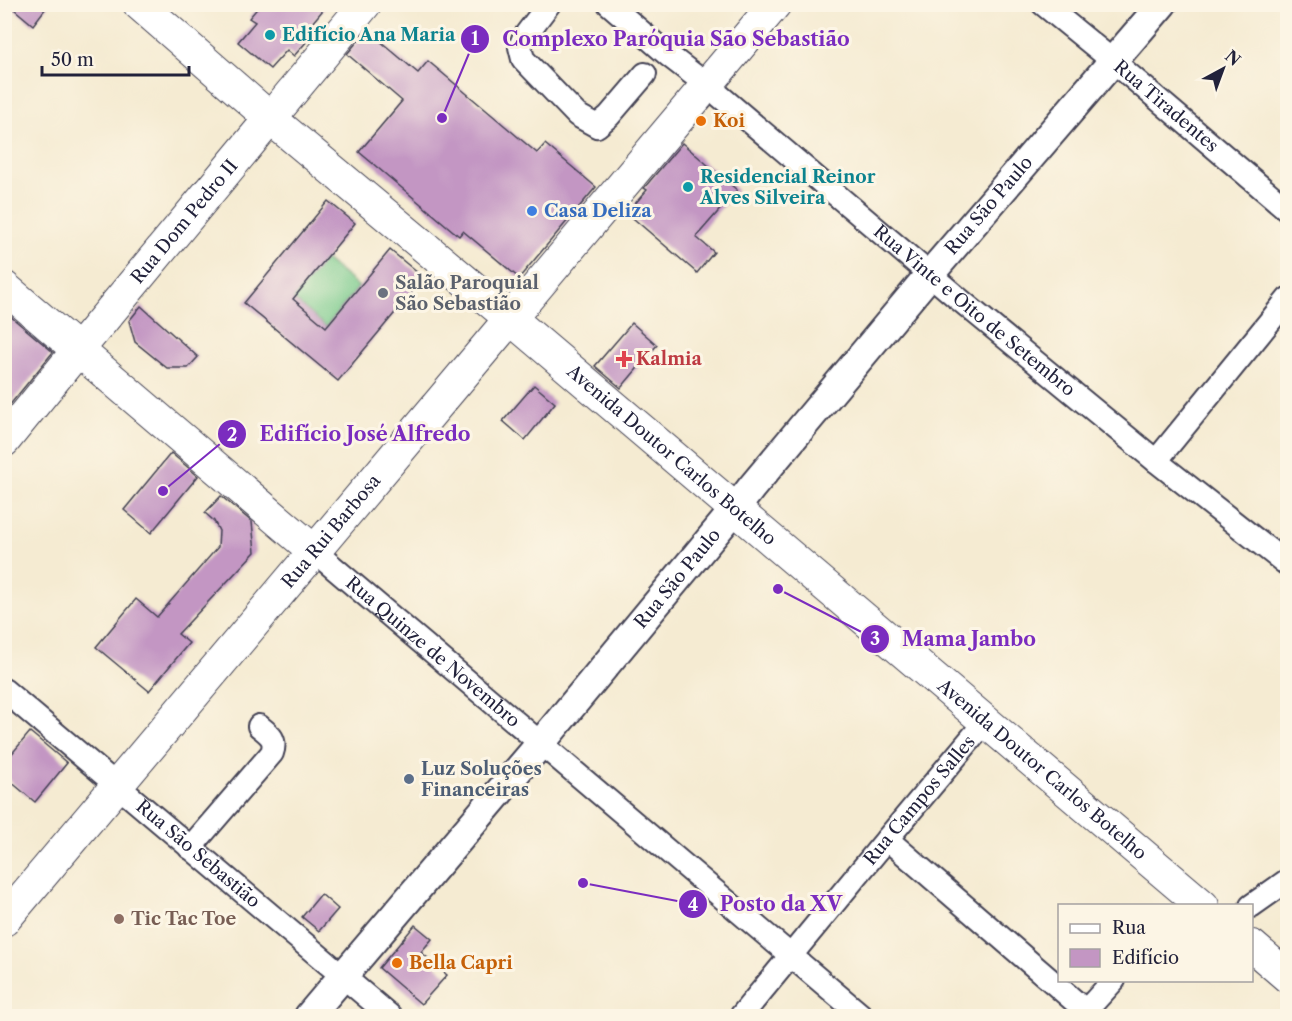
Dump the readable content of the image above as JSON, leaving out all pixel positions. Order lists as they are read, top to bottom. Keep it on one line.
{"streets":{"main road":["Rua Dom Pedro II","Avenida Doutor Carlos Botelho","Rua Rui Barbosa","Rua Quinze de Novembro"],"street":["Rua Tiradentes","Rua São Paulo","Rua Vinte e Oito de Setembro","Rua Campos Salles","Rua São Sebastião"]},"crossings":[["Rua Tiradentes","Rua São Paulo"],["Rua São Paulo","Rua Vinte e Oito de Setembro"],["Rua São Paulo","Avenida Doutor Carlos Botelho"],["Rua São Paulo","Rua Quinze de Novembro"],["Rua São Paulo","Rua São Sebastião"],["Rua Dom Pedro II","Avenida Doutor Carlos Botelho"],["Rua Dom Pedro II","Rua Quinze de Novembro"],["Rua Vinte e Oito de Setembro","Rua Rui Barbosa"],["Avenida Doutor Carlos Botelho","Rua Rui Barbosa"],["Avenida Doutor Carlos Botelho","Rua Campos Salles"],["Rua Rui Barbosa","Rua Quinze de Novembro"],["Rua Rui Barbosa","Rua São Sebastião"],["Rua Quinze de Novembro","Rua Campos Salles"]],"places":{"other":["Edifício Ana Maria","Complexo Paróquia São Sebastião","Koi","Residencial Reinor Alves Silveira","Casa Deliza","Salão Paroquial São Sebastião","Edifício José Alfredo","Mama Jambo","Luz Soluções Financeiras","Posto da XV","Tic Tac Toe","Bella Capri"],"health":["Kalmia"]},"legend":["Rua","Edifício"],"scale_bar":"50 m","north":"top right"}
